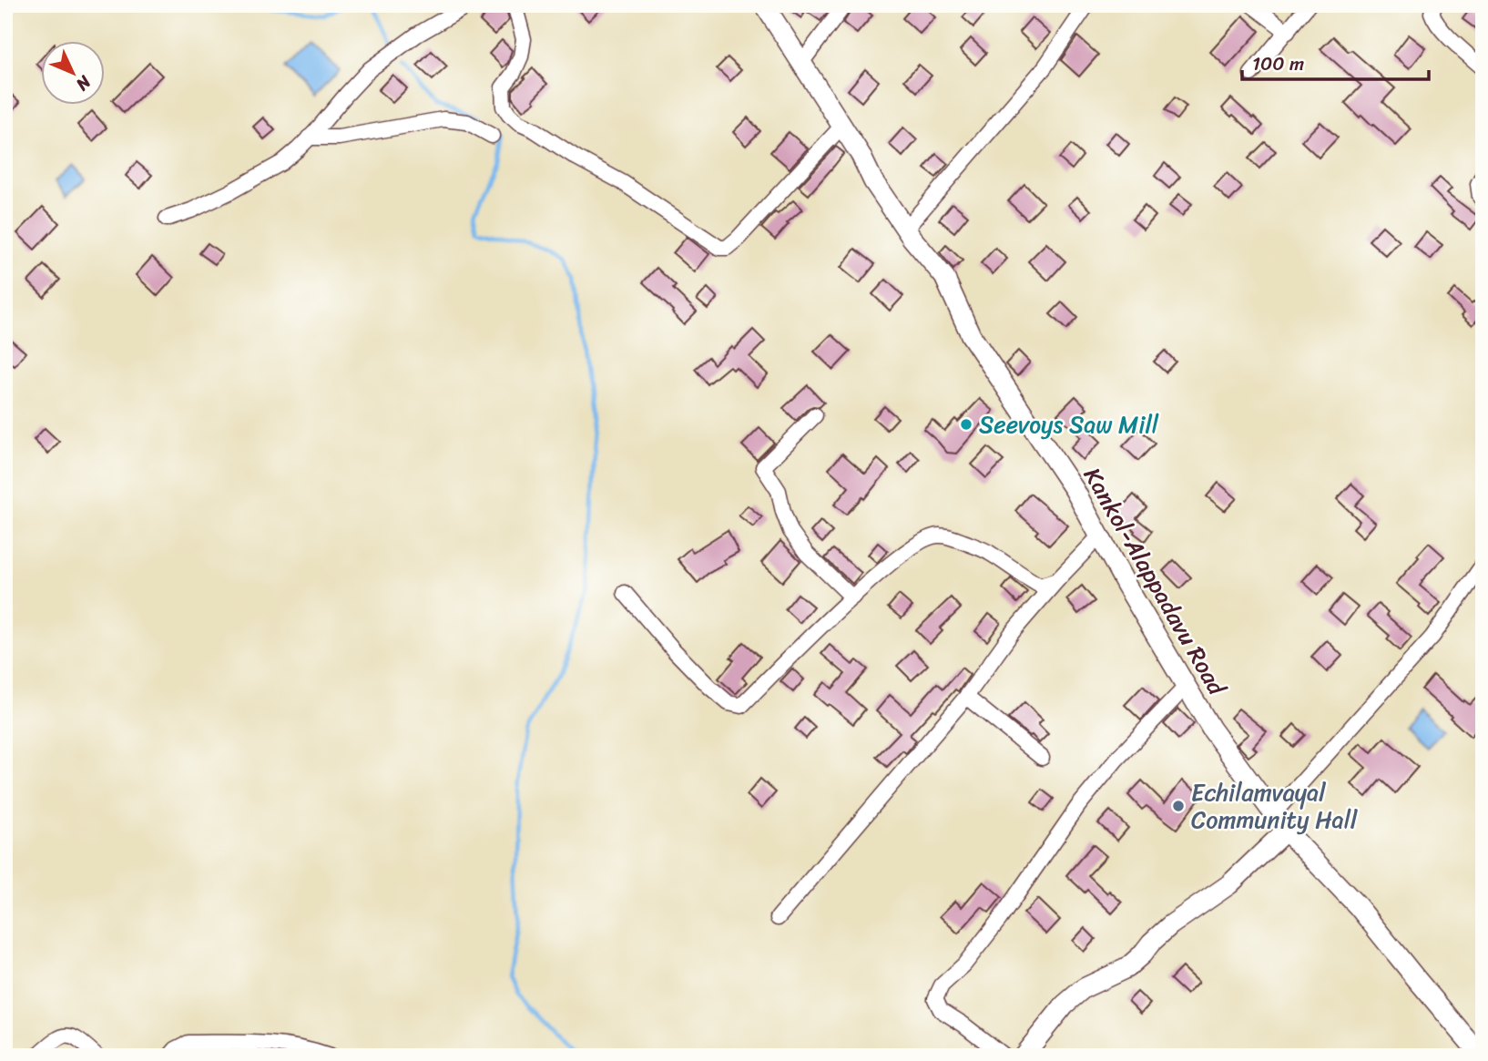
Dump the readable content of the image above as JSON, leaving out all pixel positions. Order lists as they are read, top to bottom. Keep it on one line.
{"streets":{"main road":["Kankol-Alappadavu Road"]},"places":["Seevoys Saw Mill","Echilamvayal Community Hall"],"scale_bar":"100 m","north":"bottom right"}
